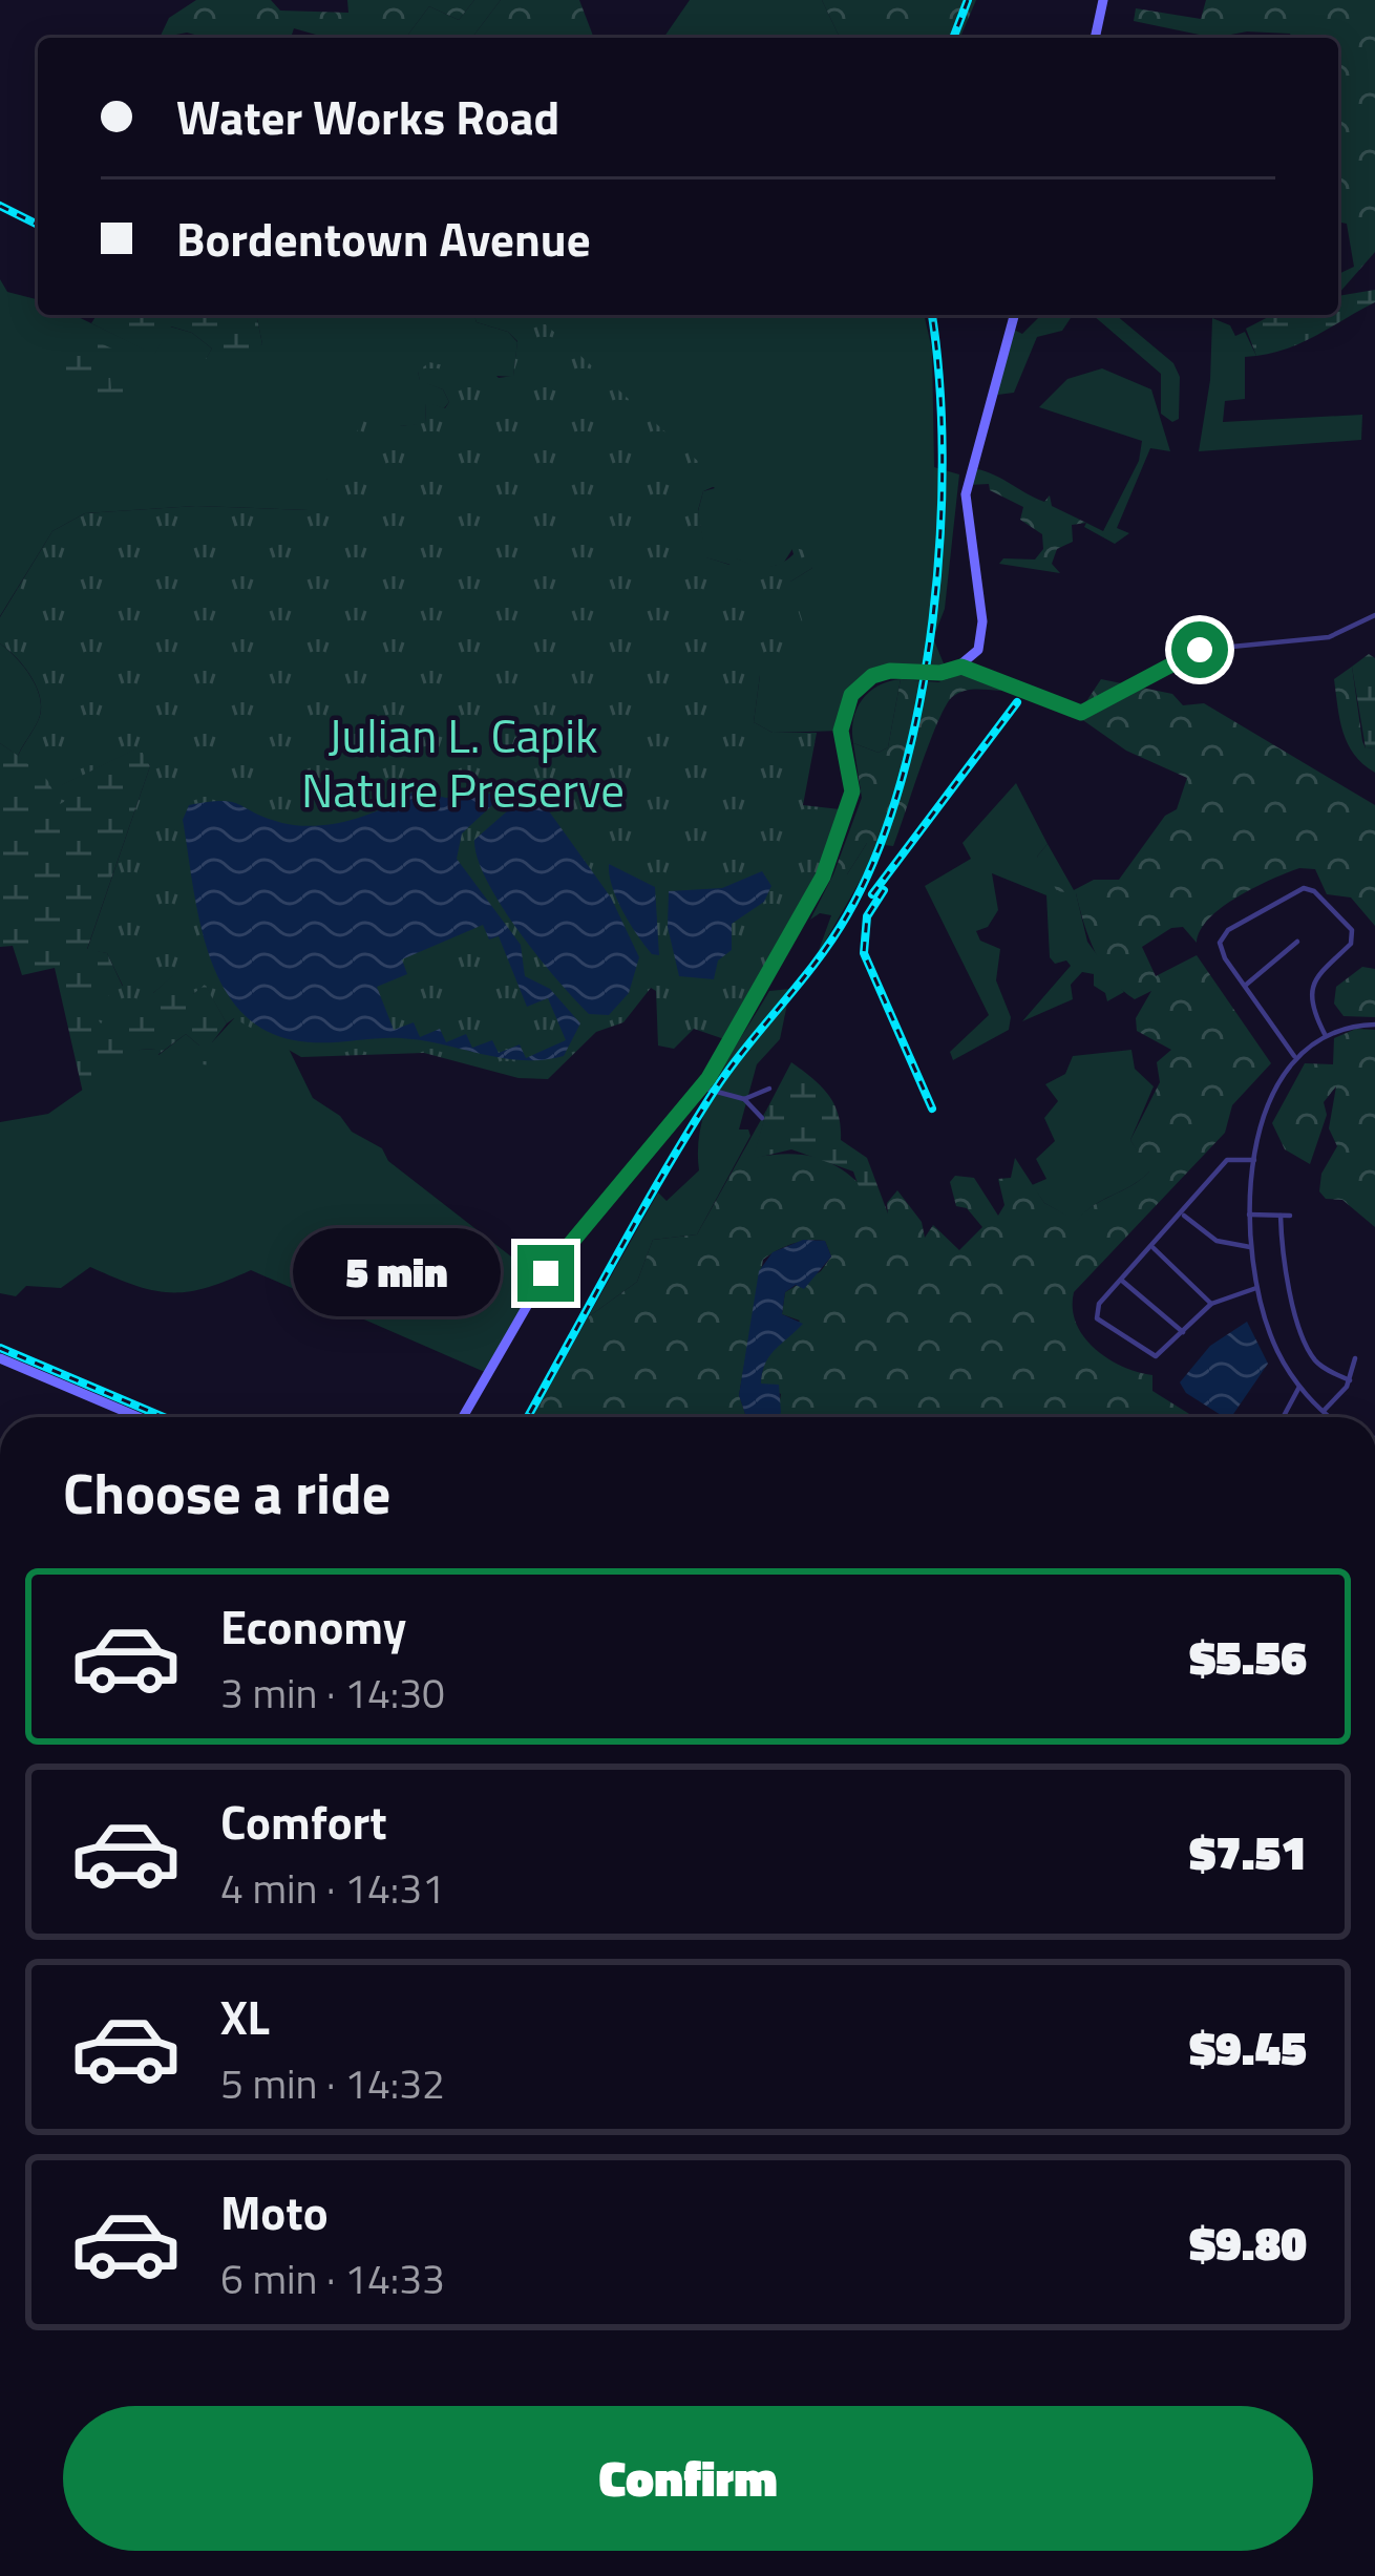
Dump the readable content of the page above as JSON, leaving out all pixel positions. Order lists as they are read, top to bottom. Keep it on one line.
{"parks":["Julian L. Capik Nature Preserve"],"page":{"banner":["Water Works Road","Bordentown Avenue"],"bubble":"5 min","heading":"Choose a ride","list":[{"name":"Economy","note":"3 min · 14:30","value":"$5.56"},{"name":"Comfort","note":"4 min · 14:31","value":"$7.51"},{"name":"XL","note":"5 min · 14:32","value":"$9.45"},{"name":"Moto","note":"6 min · 14:33","value":"$9.80"}],"buttons":"Confirm"}}
